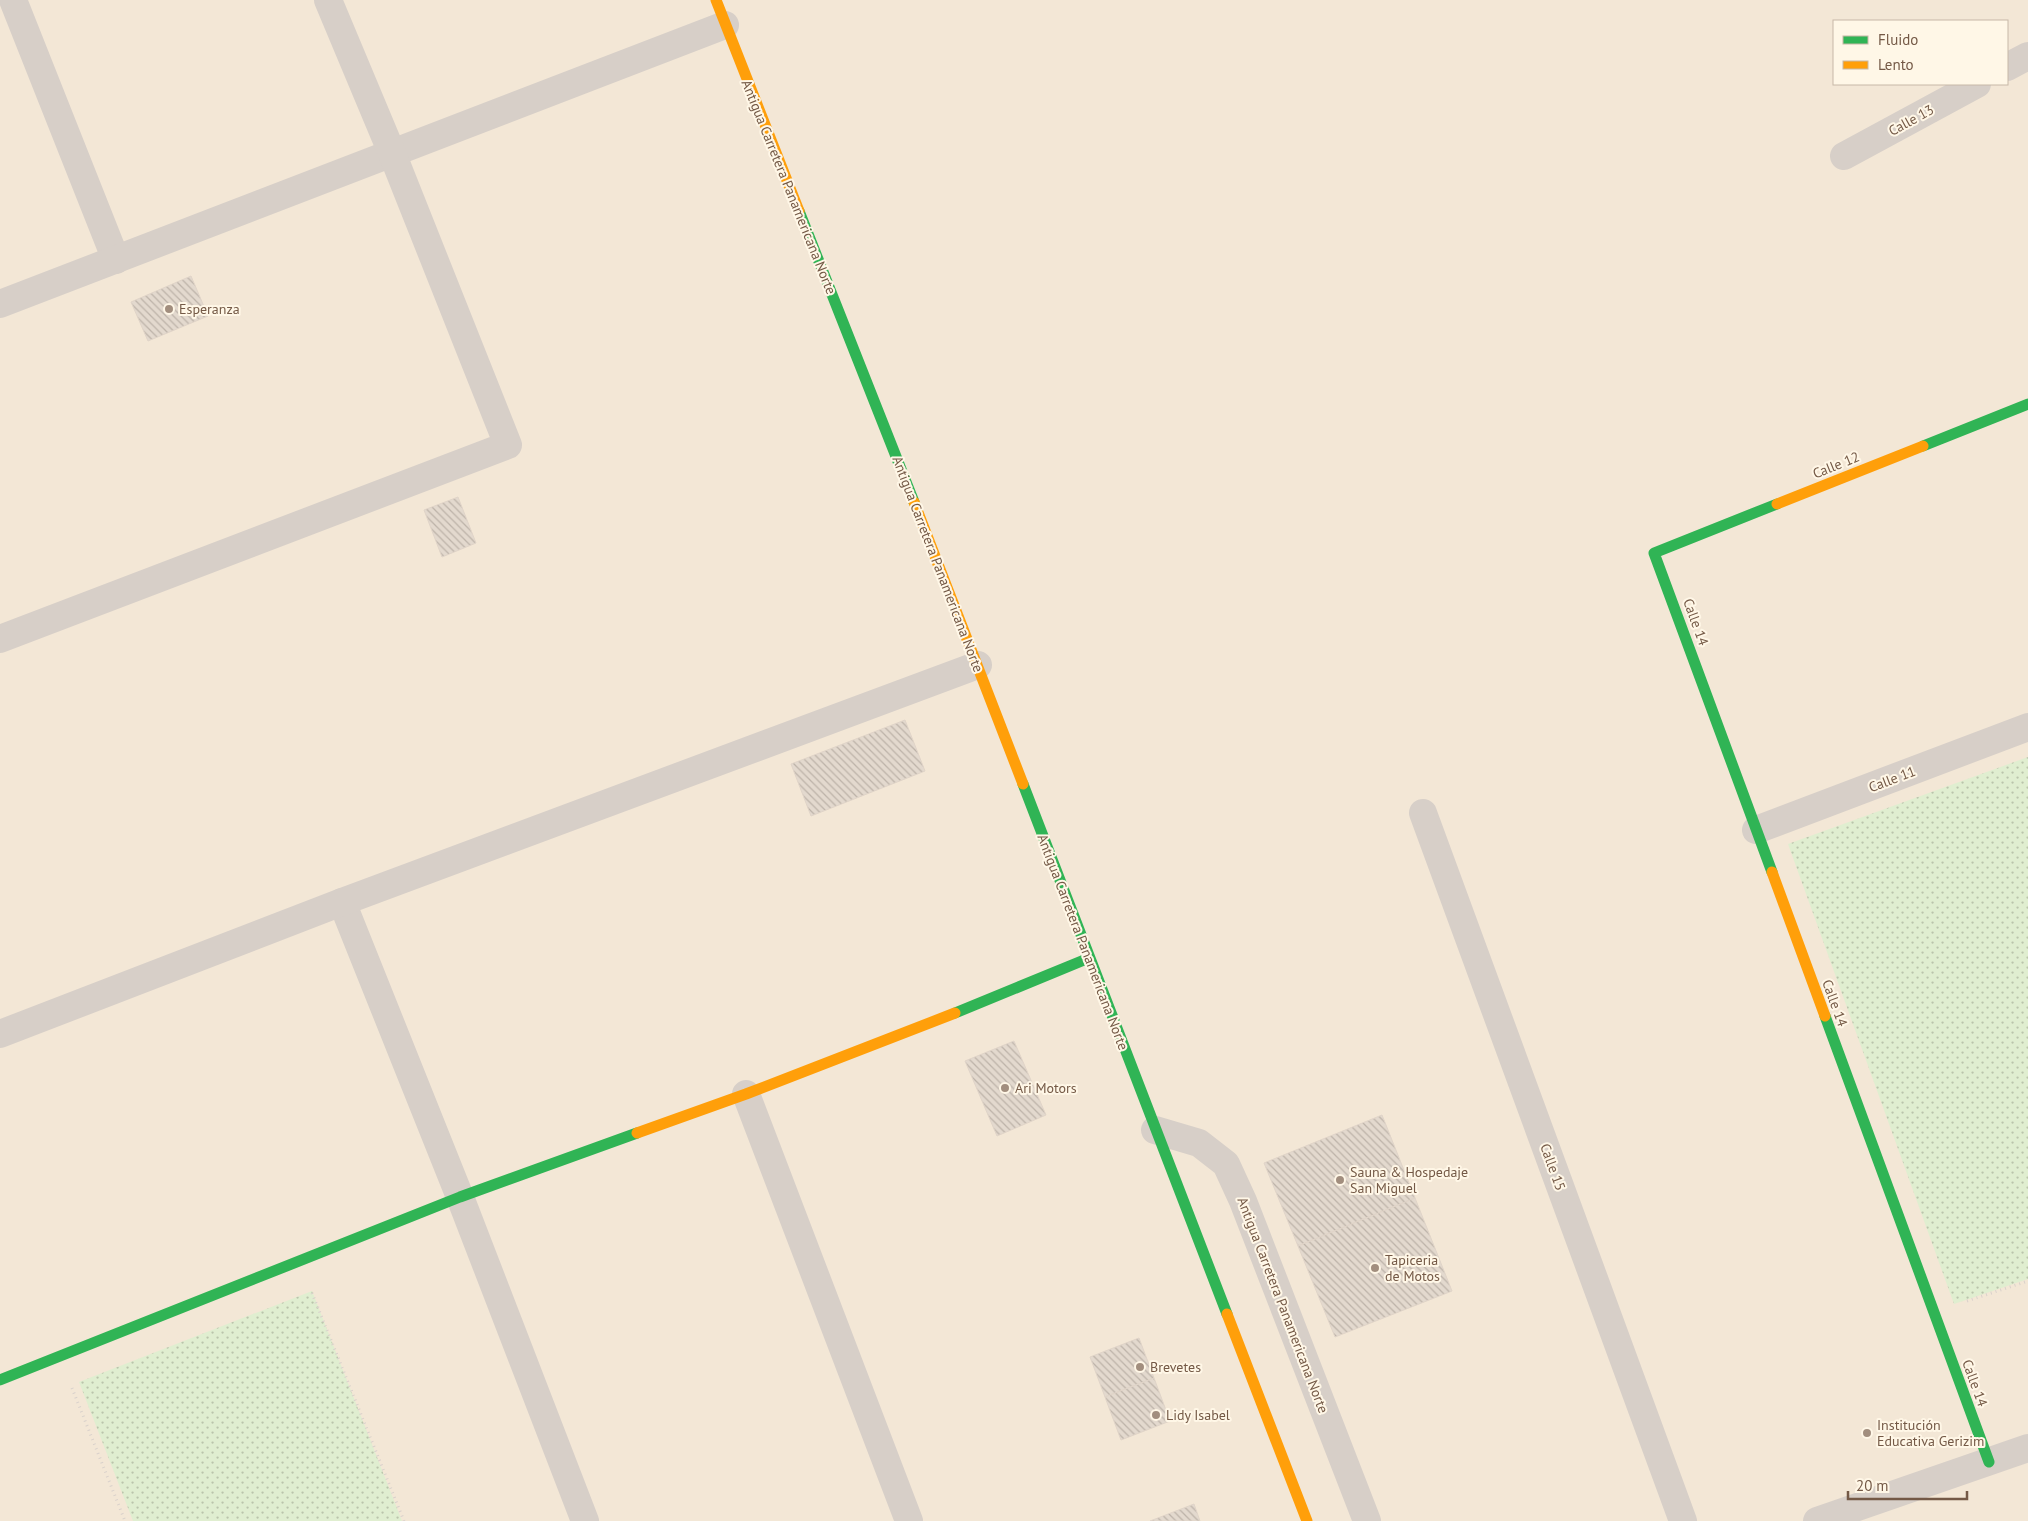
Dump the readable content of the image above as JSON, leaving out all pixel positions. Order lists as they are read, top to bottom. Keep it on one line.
{"streets":{"street":["Calle 13","Antigua Carretera Panamericana Norte","Calle 12","Calle 14","Calle 11","Calle 15"]},"crossings":[["Calle 12","Calle 14"],["Calle 14","Calle 11"]],"places":["Esperanza","Ari Motors","Sauna & Hospedaje San Miguel","Tapiceria de Motos","Brevetes","Lidy Isabel","Institución Educativa Gerizim"],"legend":["Fluido","Lento"],"scale_bar":"20 m"}
